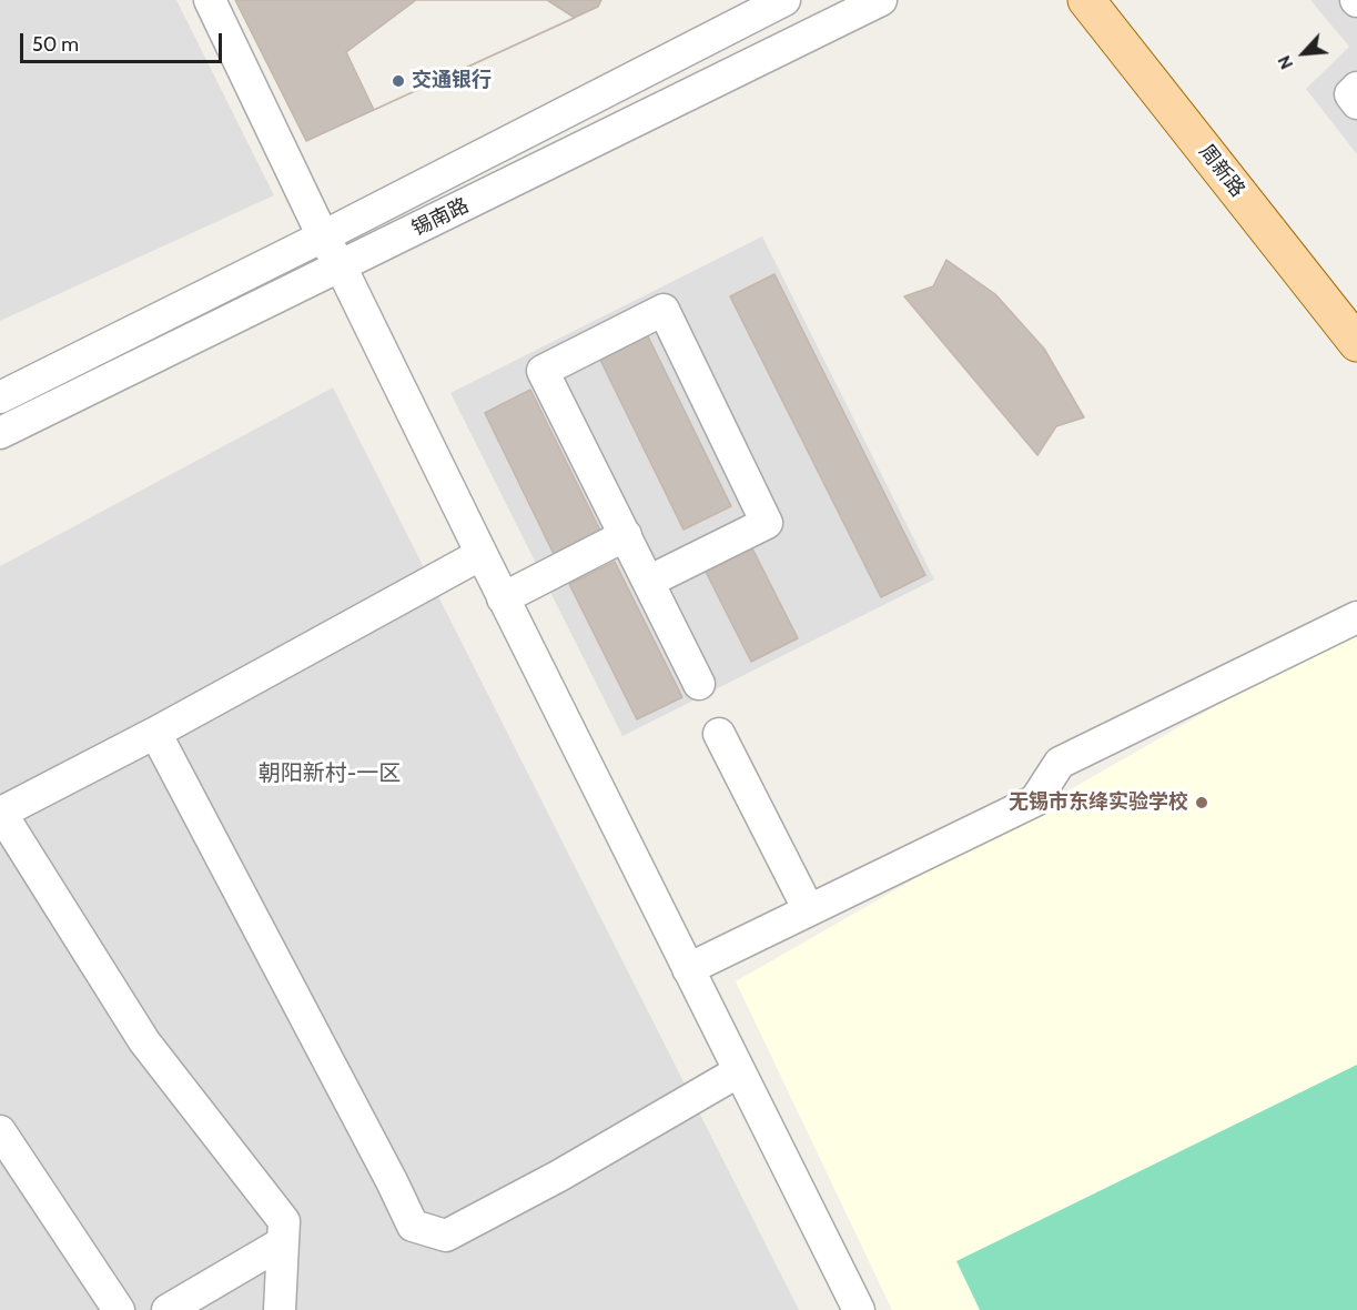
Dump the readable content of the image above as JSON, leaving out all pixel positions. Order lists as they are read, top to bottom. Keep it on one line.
{"streets":{"main road":["周新路"],"street":["锡南路"]},"districts":["朝阳新村-一区"],"places":["交通银行","无锡市东绛实验学校"],"scale_bar":"50 m","north":"bottom left"}
